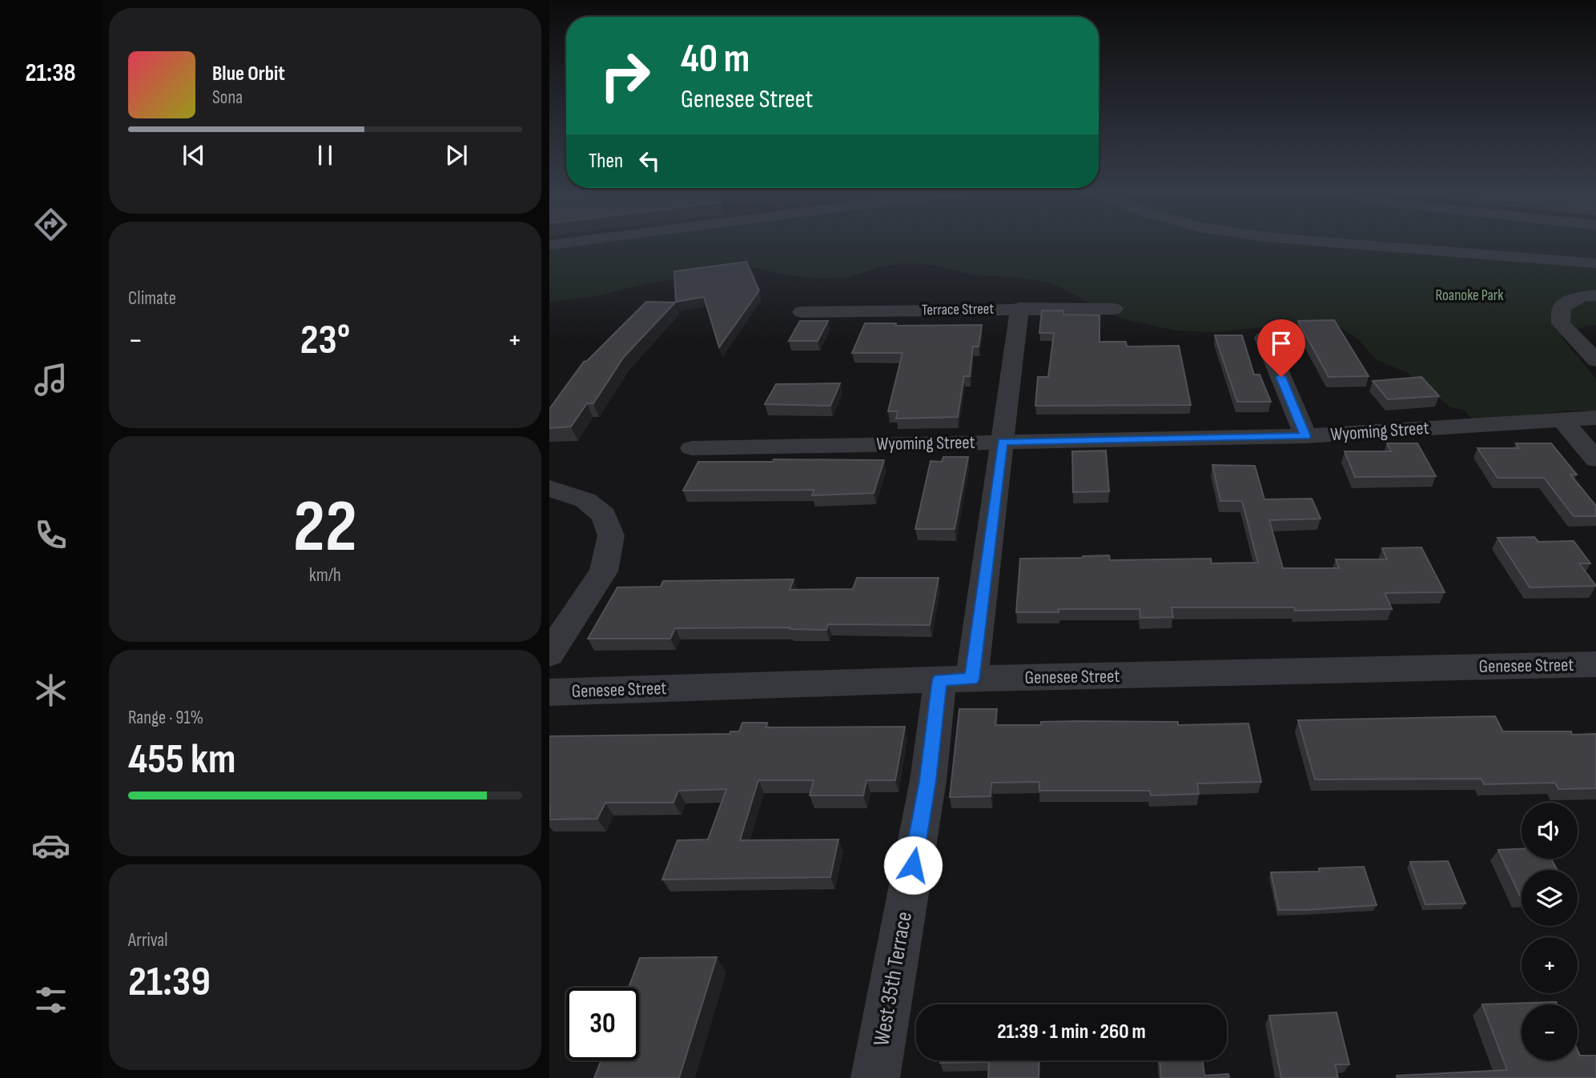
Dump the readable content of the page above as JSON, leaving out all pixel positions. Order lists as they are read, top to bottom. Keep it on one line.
{"streets":{"street":["Terrace Street","Wyoming Street","Genesee Street","West 35th Terrace"]},"crossings":[["Terrace Street","West 35th Terrace"],["Wyoming Street","West 35th Terrace"],["Genesee Street","West 35th Terrace"]],"parks":["Roanoke Park"],"page":{"tabs":"21:38","turn":["40 m","Genesee Street"],"song":["Blue Orbit","Sona"],"then":"Then","tile":["Climate",["22","km/h"],["Range · 91%","455 km"],["Arrival","21:39"]],"heat":["−","23°","+"],"map_buttons":["+","−"],"limit":"30","trip":"21:39 · 1 min · 260 m"}}
